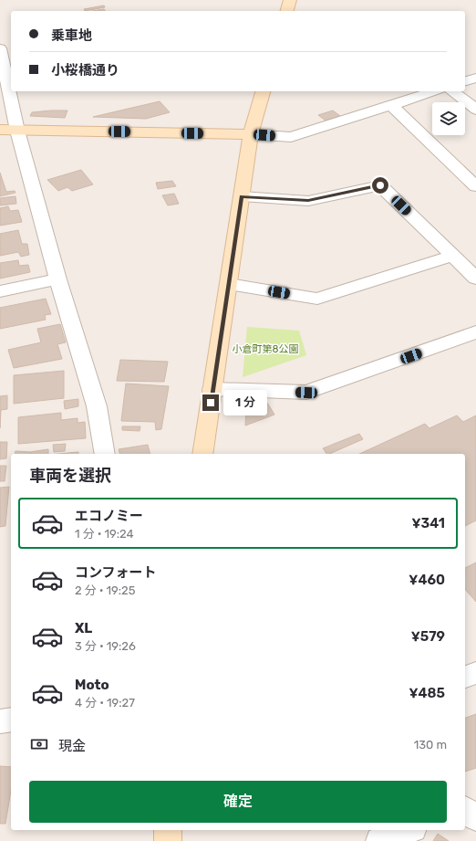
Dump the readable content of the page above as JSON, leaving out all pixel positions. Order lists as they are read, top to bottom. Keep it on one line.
{"parks":["小倉町第8公園"],"page":{"banner":["乗車地","小桜橋通り"],"bubble":"1 分","heading":"車両を選択","list":[{"name":"エコノミー","note":"1 分 · 19:24","value":"¥341"},{"name":"コンフォート","note":"2 分 · 19:25","value":"¥460"},{"name":"XL","note":"3 分 · 19:26","value":"¥579"},{"name":"Moto","note":"4 分 · 19:27","value":"¥485"}],"pay":["現金","130 m"],"buttons":"確定"}}
